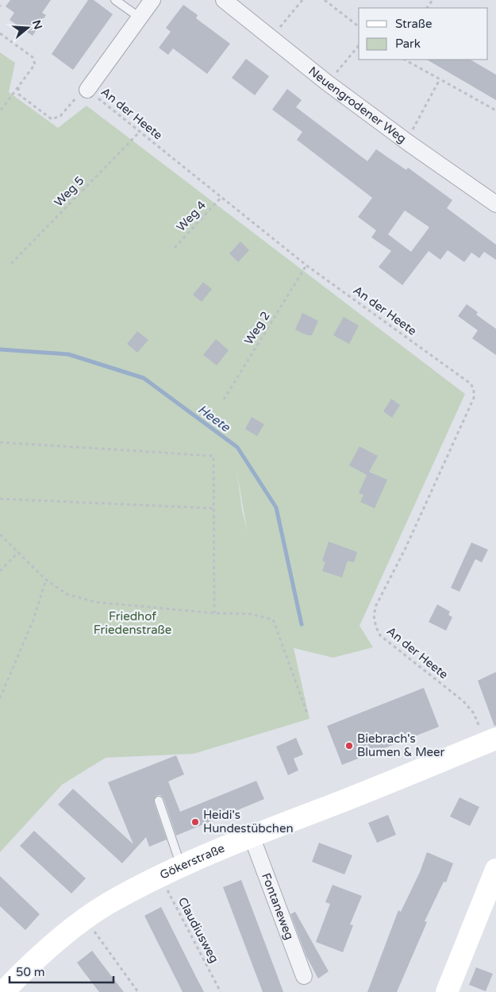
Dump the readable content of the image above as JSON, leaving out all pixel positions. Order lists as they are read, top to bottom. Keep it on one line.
{"streets":{"main road":["Gökerstraße"],"street":["Neuengrodener Weg","Fontaneweg"],"path":["An der Heete","Weg 5","Weg 4","Weg 2","Claudiusweg"]},"crossings":[["An der Heete","Weg 5"],["An der Heete","Weg 4"],["An der Heete","Weg 2"],["An der Heete","Gökerstraße"],["Gökerstraße","Fontaneweg"],["Gökerstraße","Claudiusweg"]],"water":["Heete"],"parks":["Friedhof Friedenstraße"],"places":["Biebrach's Blumen & Meer","Heidi's Hundestübchen"],"legend":["Straße","Park"],"scale_bar":"50 m","north":"right"}
